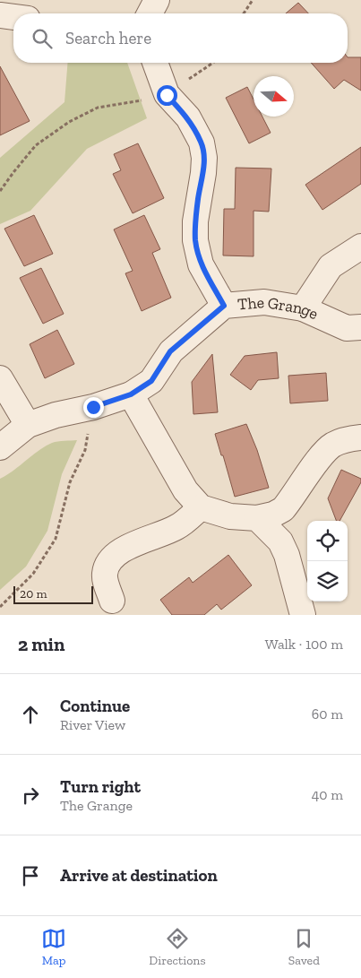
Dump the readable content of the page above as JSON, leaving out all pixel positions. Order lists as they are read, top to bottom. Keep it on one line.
{"streets":{"street":["The Grange"]},"scale_bar":"20 m","north":"right","page":{"search":"Search here","scale":"20 m","heading":["2 min","Walk · 100 m"],"list":[["Continue","River View","60 m"],["Turn right","The Grange","40 m"],"Arrive at destination"],"nav":["Map","Directions","Saved"]}}
